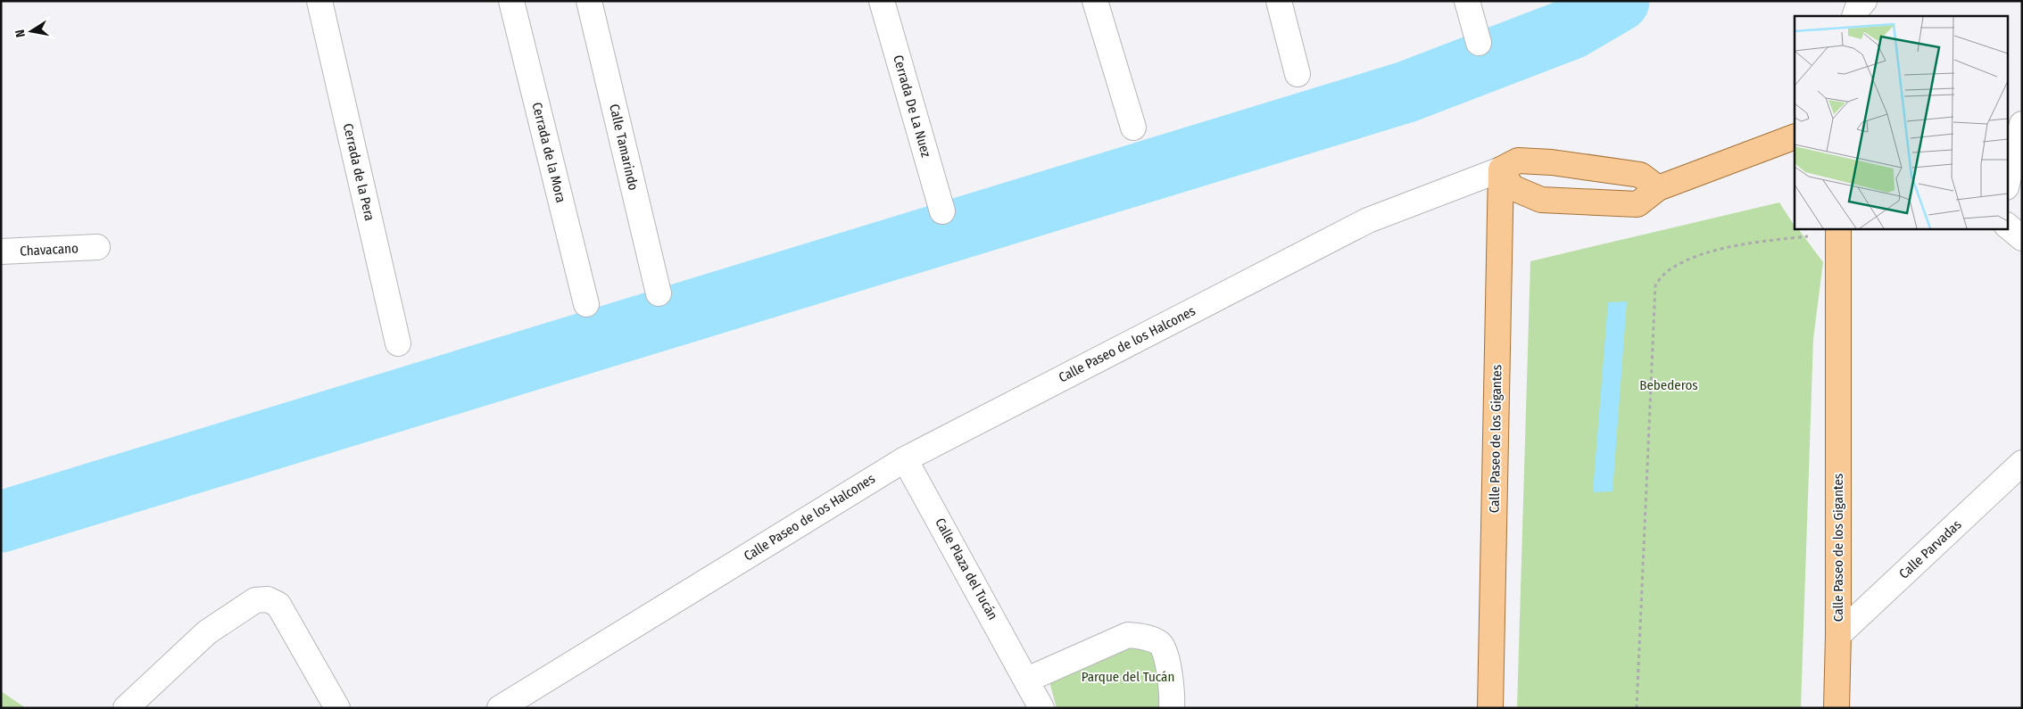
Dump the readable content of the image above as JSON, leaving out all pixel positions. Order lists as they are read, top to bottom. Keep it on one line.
{"streets":{"main road":["Calle Paseo de los Halcones","Calle Paseo de los Gigantes"],"street":["Cerrada De La Nuez","Calle Tamarindo","Cerrada de la Mora","Cerrada de la Pera","Chavacano","Calle Parvadas","Calle Plaza del Tucán"]},"crossings":[["Calle Paseo de los Halcones","Calle Paseo de los Gigantes"],["Calle Paseo de los Halcones","Calle Plaza del Tucán"],["Calle Paseo de los Gigantes","Calle Parvadas"]],"parks":["Bebederos","Parque del Tucán"],"north":"left"}
